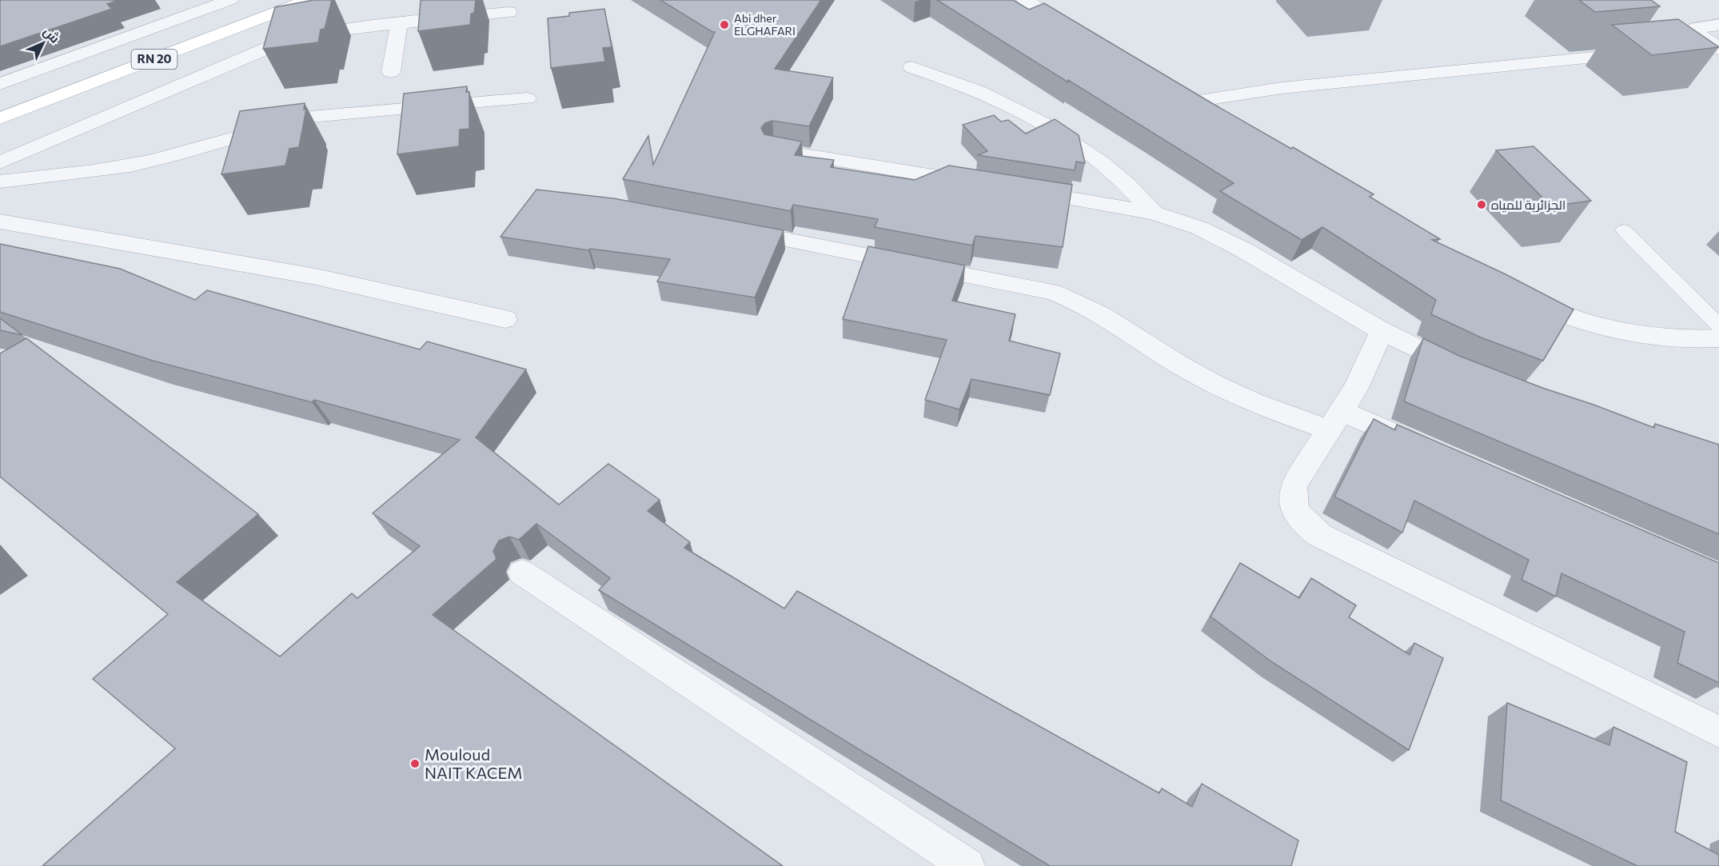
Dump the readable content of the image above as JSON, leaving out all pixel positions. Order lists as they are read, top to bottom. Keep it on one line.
{"streets":{"main road":["RN 20"]},"places":["Abi dher ELGHAFARI","الجزائرية للمياه","Mouloud NAIT KACEM"],"north":"top right"}
